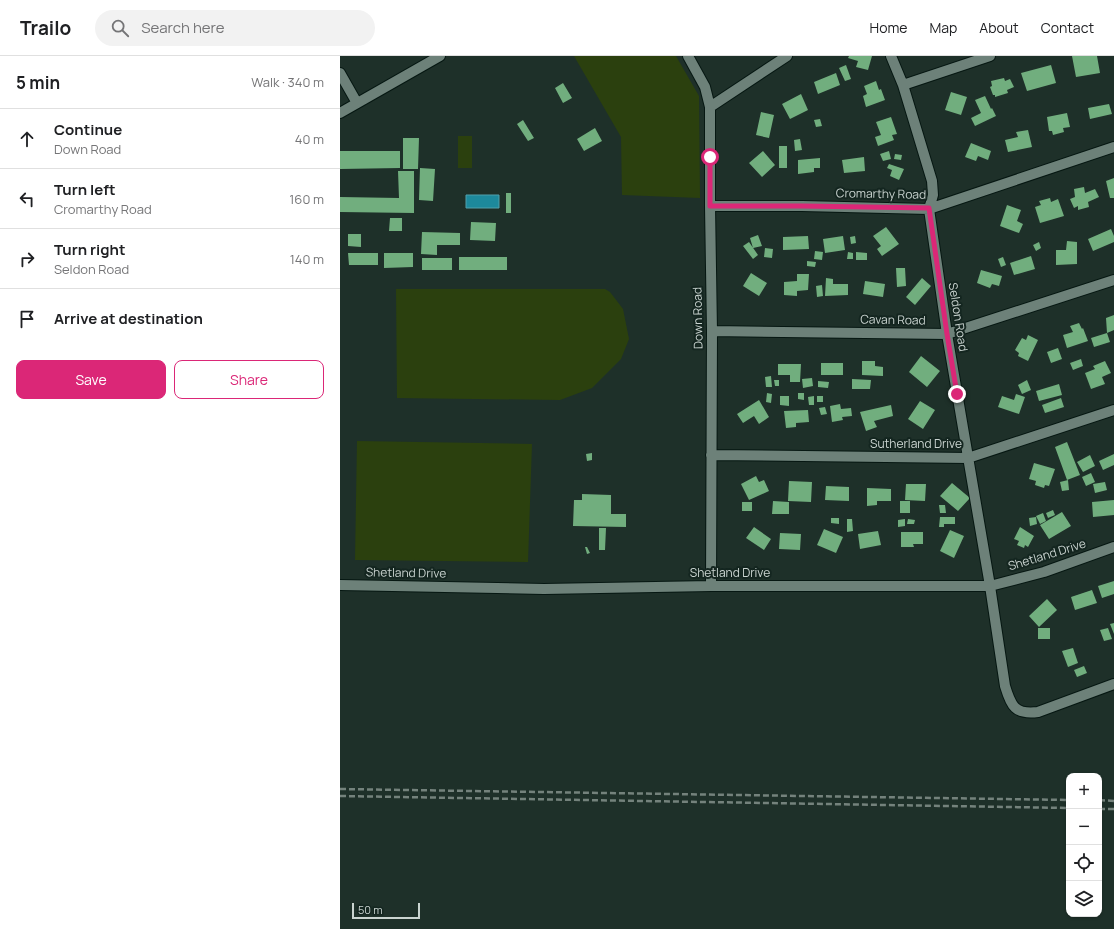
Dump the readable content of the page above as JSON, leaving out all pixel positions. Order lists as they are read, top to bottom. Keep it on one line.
{"streets":{"street":["Cromarthy Road","Seldon Road","Down Road","Cavan Road","Sutherland Drive","Shetland Drive"]},"crossings":[["Cromarthy Road","Seldon Road"],["Cromarthy Road","Down Road"],["Seldon Road","Cavan Road"],["Seldon Road","Sutherland Drive"],["Seldon Road","Shetland Drive"],["Down Road","Cavan Road"],["Down Road","Sutherland Drive"],["Down Road","Shetland Drive"]],"scale_bar":"50 m","page":{"header":"Trailo","search":"Search here","nav":["Home","Map","About","Contact"],"heading":["5 min","Walk · 340 m"],"list":[["Continue","Down Road","40 m"],["Turn left","Cromarthy Road","160 m"],["Turn right","Seldon Road","140 m"],"Arrive at destination"],"buttons":["Save","Share"],"map_buttons":["+","−"],"scale":"50 m"}}
